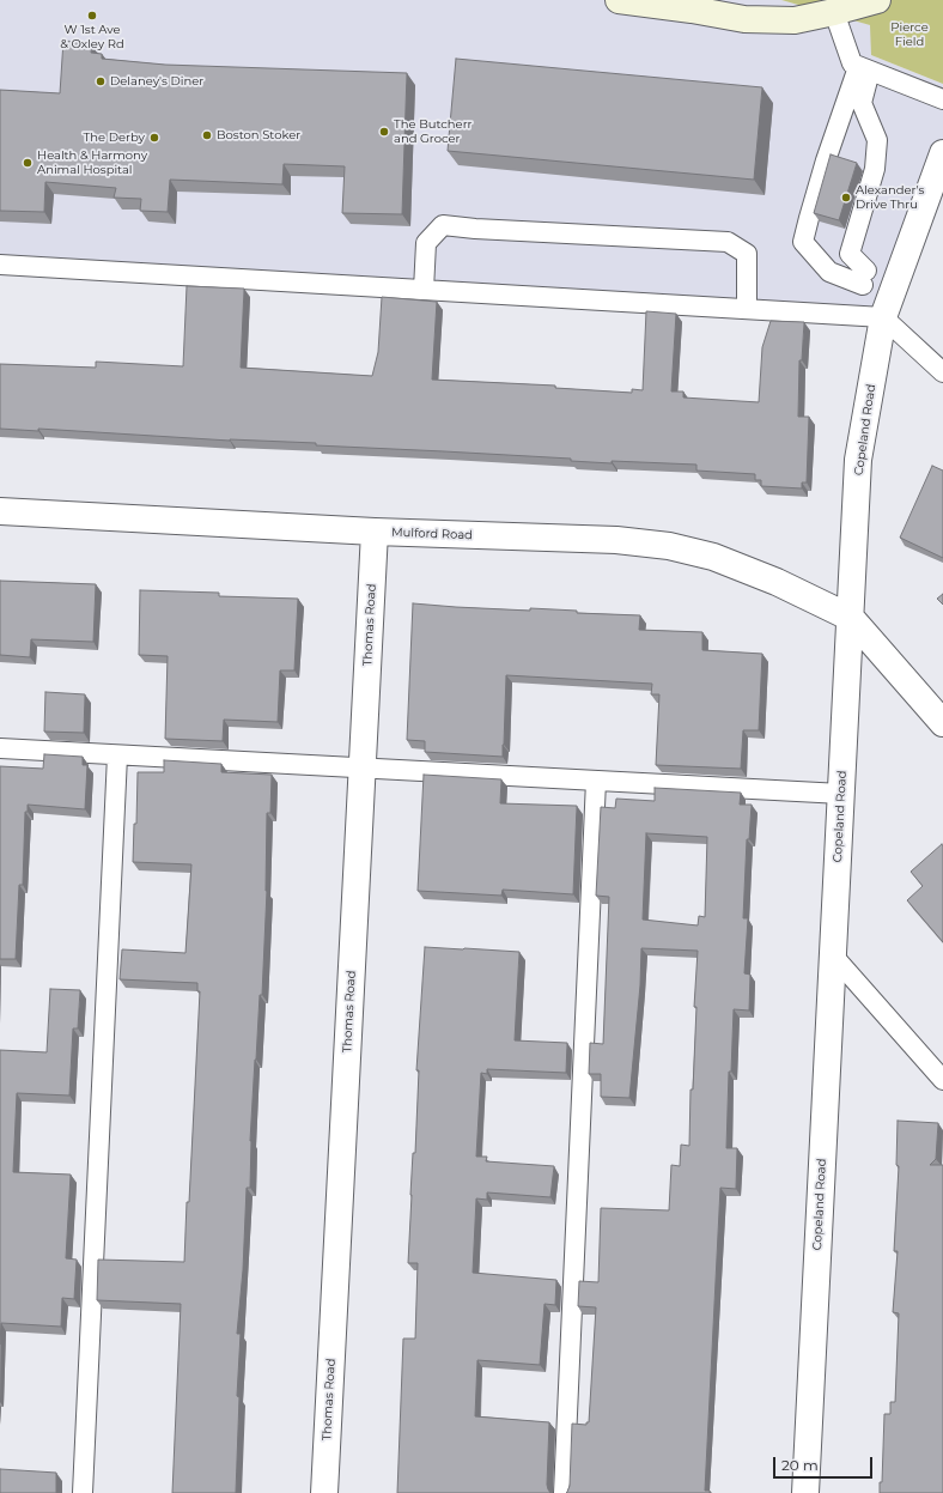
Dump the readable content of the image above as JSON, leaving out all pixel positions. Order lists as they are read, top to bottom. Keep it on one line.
{"streets":{"street":["Copeland Road","Mulford Road","Thomas Road"]},"crossings":[["Copeland Road","Mulford Road"],["Mulford Road","Thomas Road"]],"parks":["Pierce Field"],"places":["W 1st Ave & Oxley Rd","Delaney's Diner","The Butcherr and Grocer","Boston Stoker","The Derby","Health & Harmony Animal Hospital","Alexander's Drive Thru"],"scale_bar":"20 m"}
